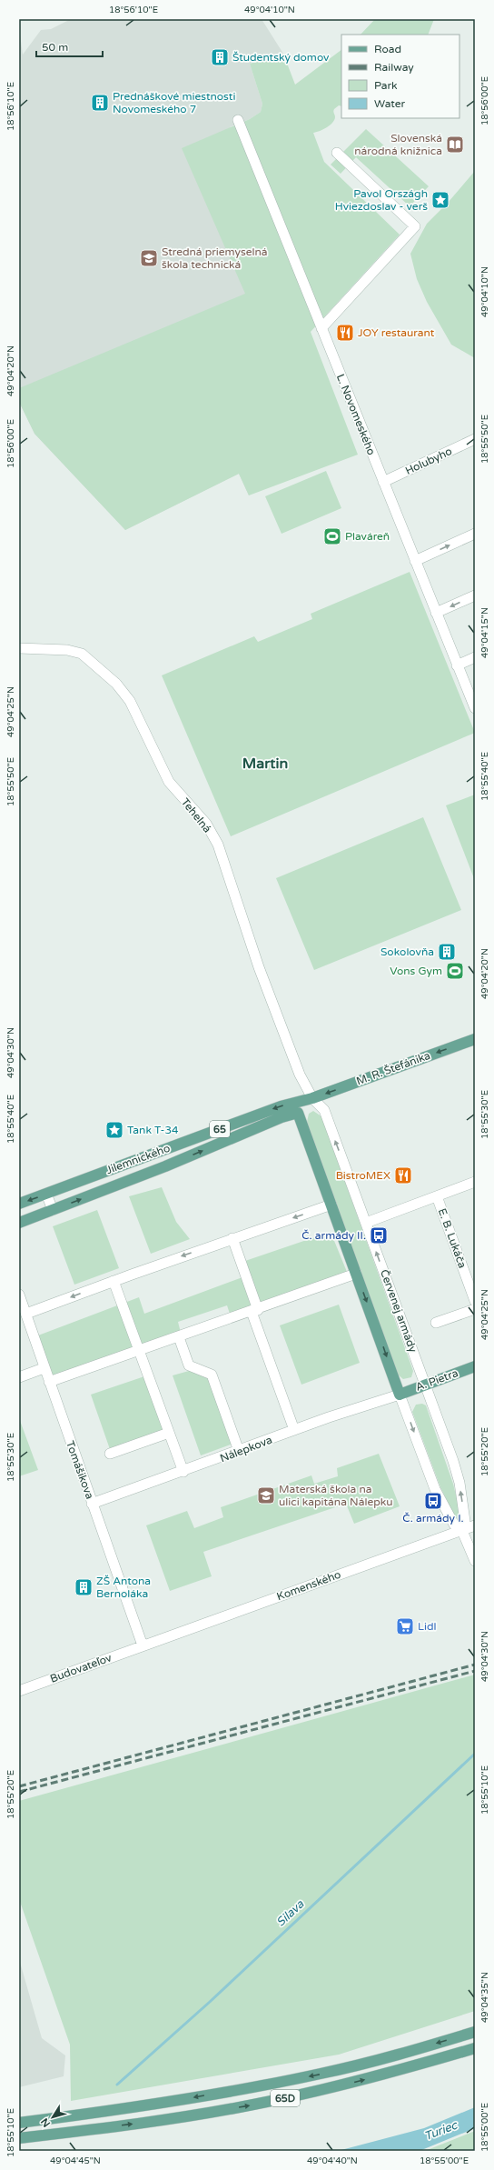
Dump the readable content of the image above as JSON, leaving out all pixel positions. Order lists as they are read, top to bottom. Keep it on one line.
{"streets":{"main road":["M. R. Štefánika","65","Jilemnického","Červenej armády","A. Pietra","65D"],"street":["L. Novomeského","Holubyho","Tehelná","E. B. Lukáča","Nálepkova","Tomášikova","Komenského","Budovateľov"]},"crossings":[["L. Novomeského","Holubyho"],["Tehelná","M. R. Štefánika"],["Tehelná","Jilemnického"],["Tehelná","Červenej armády"],["M. R. Štefánika","Jilemnického"],["M. R. Štefánika","Červenej armády"],["Jilemnického","Červenej armády"],["E. B. Lukáča","Červenej armády"],["Červenej armády","A. Pietra"],["Červenej armády","Nálepkova"],["Červenej armády","Komenského"],["A. Pietra","Nálepkova"],["Nálepkova","Tomášikova"],["Tomášikova","Komenského"],["Tomášikova","Budovateľov"],["Komenského","Budovateľov"]],"one_way":["M. R. Štefánika"],"districts":["Martin"],"water":["Silava","Turiec"],"places":{"building":["Študentský domov","Prednáškové miestnosti Novomeského 7","Sokolovňa","ZŠ Antona Bernoláka"],"library":["Slovenská národná knižnica"],"place":["Pavol Országh Hviezdoslav - verš","Tank T-34"],"school or university":["Stredná priemyselná škola technická","Materská škola na ulici kapitána Nálepku"],"restaurant":["JOY restaurant","BistroMEX"],"sports":["Plaváreň","Vons Gym"],"bus stop":["Č. armády II.","Č. armády I."],"supermarket":["Lidl"]},"legend":["Road","Railway","Park","Water"],"scale_bar":"50 m","north":"bottom left","coordinates":["18°56'10\"E","49°04'10\"N","18°56'00\"E","49°04'20\"N","18°55'50\"E","49°04'15\"N","49°04'25\"N","18°55'40\"E","49°04'30\"N","18°55'30\"E","18°55'20\"E","18°55'10\"E","49°04'35\"N","18°55'00\"E","49°04'45\"N","49°04'40\"N"]}
